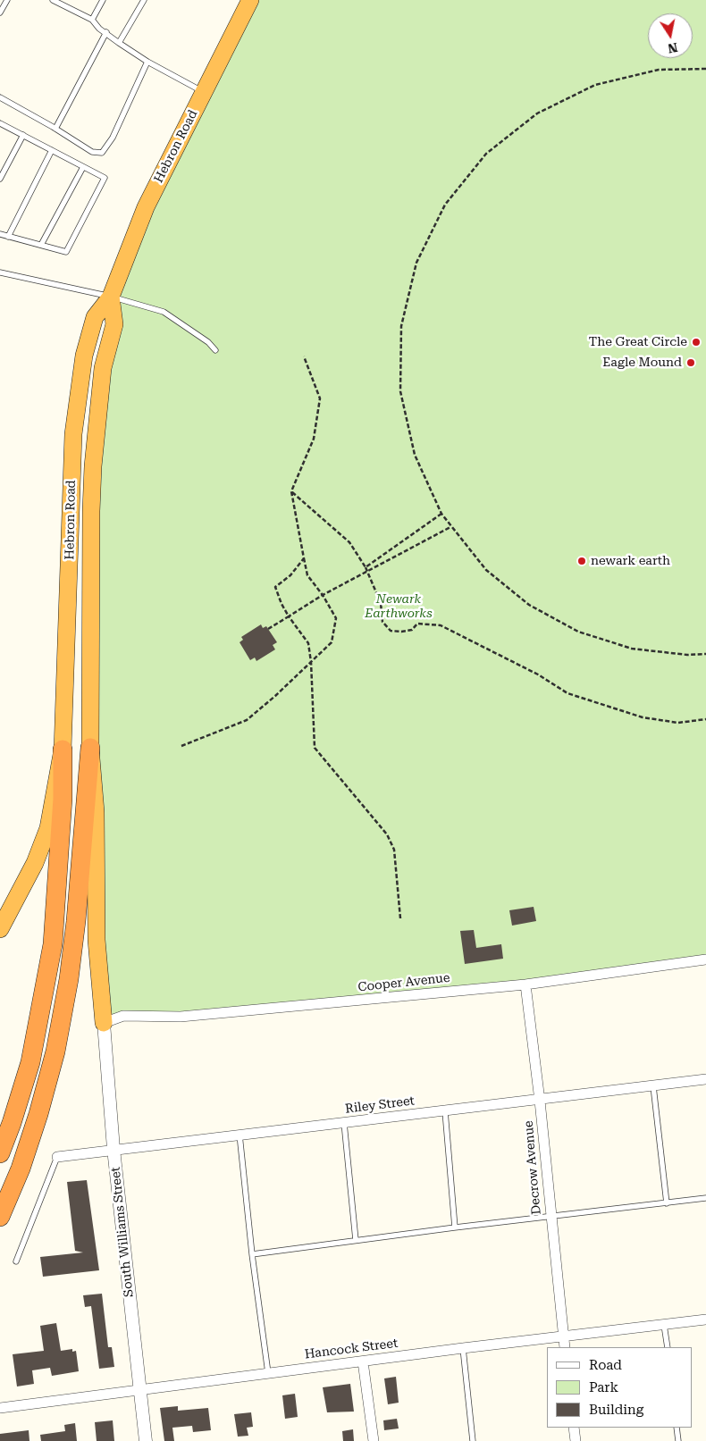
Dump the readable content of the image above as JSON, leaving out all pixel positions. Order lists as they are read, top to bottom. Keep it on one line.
{"streets":{"highway":["Hebron Road"],"street":["Cooper Avenue","Riley Street","Decrow Avenue","South Williams Street","Hancock Street"]},"crossings":[["Hebron Road","Cooper Avenue"],["Hebron Road","South Williams Street"],["Cooper Avenue","Decrow Avenue"],["Cooper Avenue","South Williams Street"],["Riley Street","Decrow Avenue"],["Riley Street","South Williams Street"],["Decrow Avenue","Hancock Street"],["South Williams Street","Hancock Street"]],"parks":["Newark Earthworks"],"places":["The Great Circle","Eagle Mound","newark earth"],"legend":["Road","Park","Building"],"north":"bottom"}
